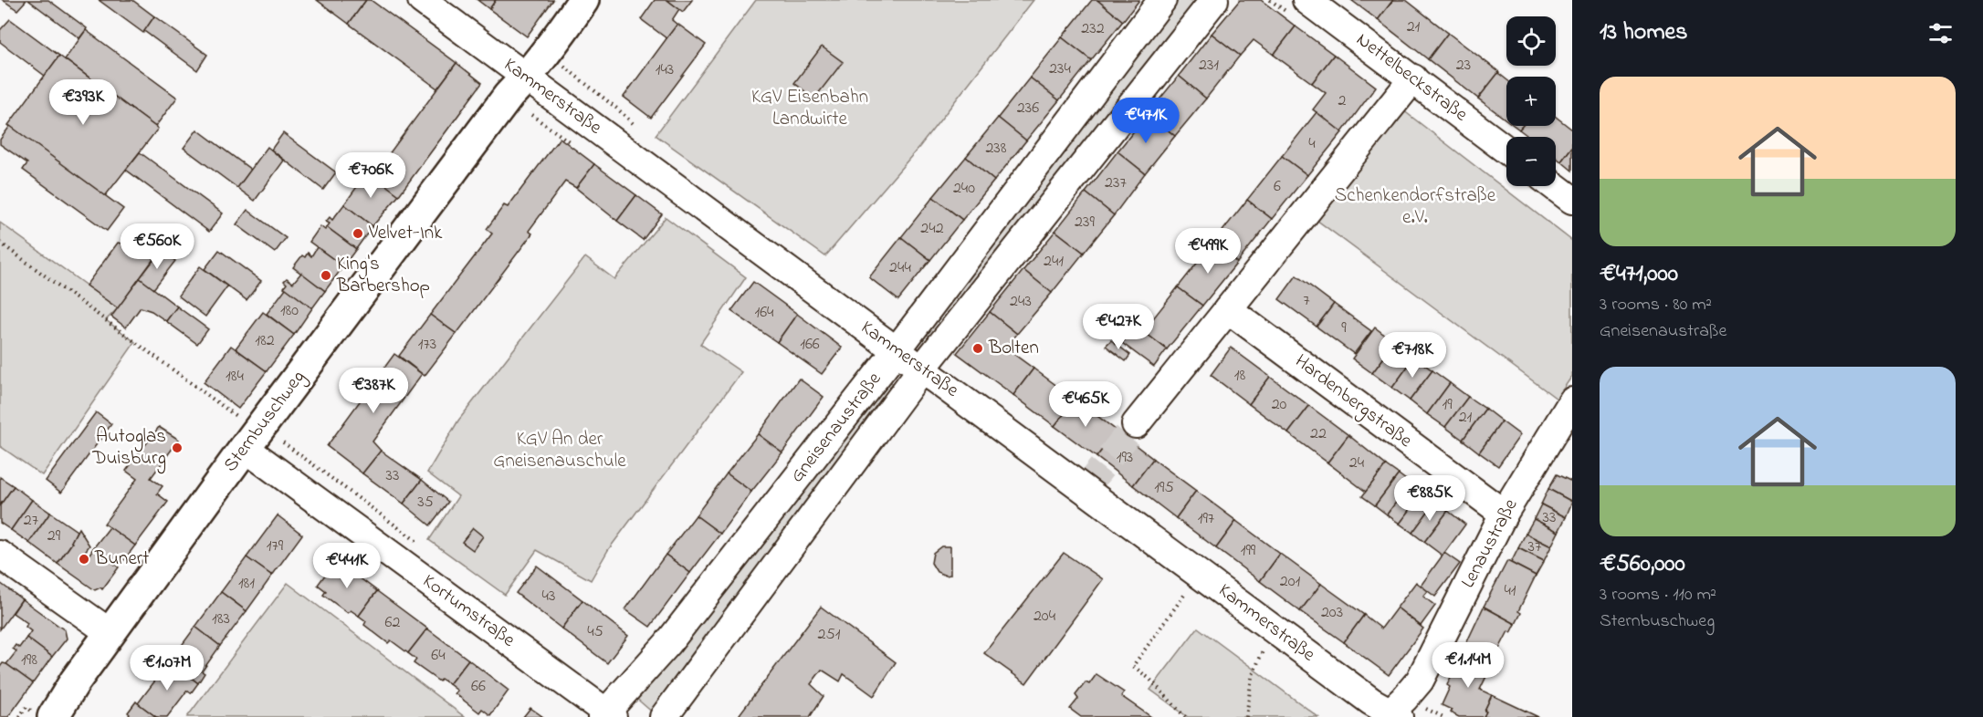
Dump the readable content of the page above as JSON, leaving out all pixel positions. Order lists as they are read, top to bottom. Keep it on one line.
{"streets":{"main road":["Sternbuschweg"],"street":["Nettelbeckstraße","Kammerstraße","Hardenbergstraße","Gneisenaustraße","Lenaustraße","Kortumstraße"]},"crossings":[["Kammerstraße","Sternbuschweg"],["Kammerstraße","Gneisenaustraße"],["Kammerstraße","Lenaustraße"],["Hardenbergstraße","Lenaustraße"],["Sternbuschweg","Kortumstraße"],["Gneisenaustraße","Kortumstraße"]],"parks":["KGV Eisenbahn Landwirte","Schenkendorfstraße e.V.","KGV An der Gneisenauschule"],"places":["Velvet-Ink","King's Barbershop","Bolten","Autoglas Duisburg","Bunert"],"house_numbers":["21","232","231","23","234","143","2","236","4","238","237","6","240","239","242","241","244","7","243","180","164","9","182","173","166","18","184","20","19","21","22","193","24","33","195","35","33","197","27","29","179","37","199","201","181","41","43","203","204","183","62","45","251","64","198","66"],"page":{"heading":"13 homes","map_buttons":["+","−"],"list":[{"name":"€471,000","note":"3 rooms · 80 m² · Gneisenaustraße"},{"name":"€560,000","note":"3 rooms · 110 m² · Sternbuschweg"}],"price":["€393K","€471K","€706K","€560K","€499K","€427K","€718K","€387K","€465K","€885K","€441K","€1.14M","€1.07M"]}}
